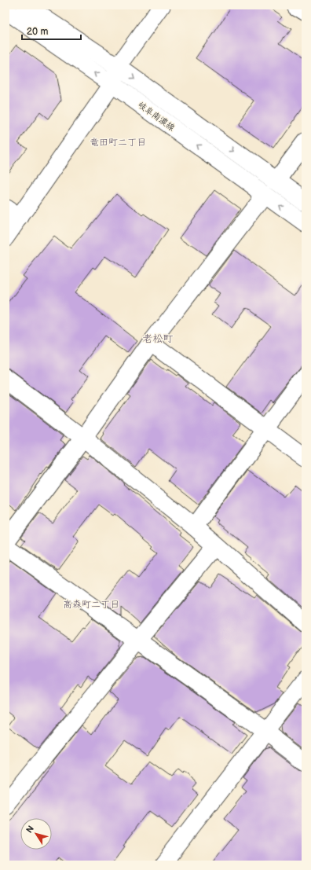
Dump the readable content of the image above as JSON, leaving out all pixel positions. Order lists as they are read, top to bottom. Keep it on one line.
{"streets":{"street":["岐阜南濃線"]},"districts":["竜田町二丁目","老松町","高森町二丁目"],"scale_bar":"20 m","north":"top left"}
